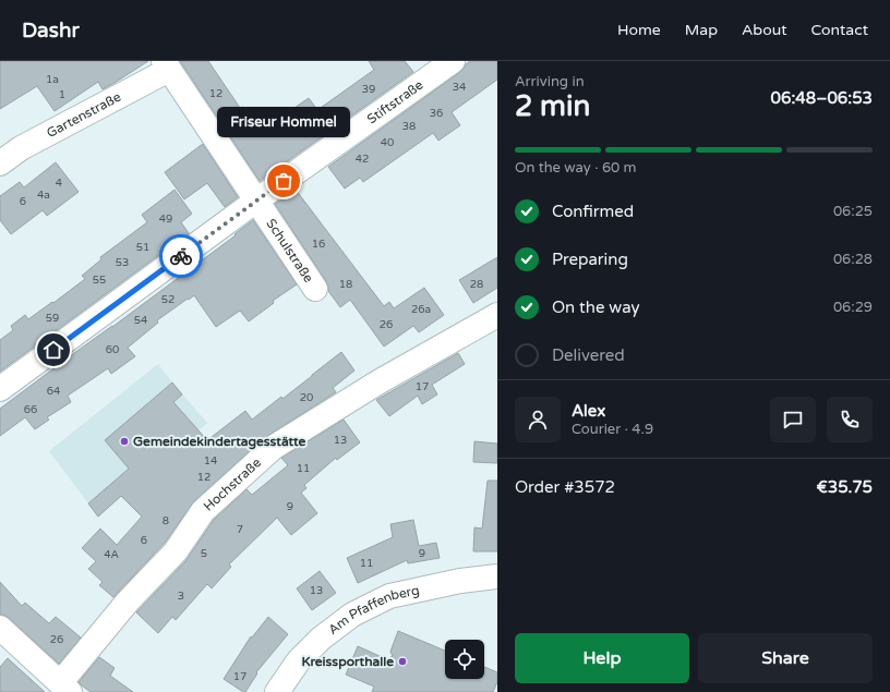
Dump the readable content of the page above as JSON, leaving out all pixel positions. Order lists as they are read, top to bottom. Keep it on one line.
{"streets":{"street":["Stiftstraße","Gartenstraße","Schulstraße","Hochstraße","Am Pfaffenberg"]},"crossings":[["Stiftstraße","Schulstraße"],["Gartenstraße","Schulstraße"]],"places":["Friseur Hommel","Gemeindekindertagesstätte","Kreissporthalle"],"house_numbers":["1a","34","39","12","1","36","38","40","42","4","4a","6","49","16","51","53","55","18","28","52","26a","59","54","26","60","17","64","20","66","13","14","11","12","9","8","7","6","5","9","4A","11","13","3","26","17"],"page":{"header":"Dashr","nav":["Home","Map","About","Contact"],"heading":["2 min","Arriving in","06:48–06:53"],"panel":["Alex","Courier · 4.9","Order #3572","€35.75"],"bubble":"Friseur Hommel","bar":"On the way · 60 m","list":[["Confirmed","06:25"],["Preparing","06:28"],["On the way","06:29"],"Delivered"],"buttons":["Help","Share"]}}
